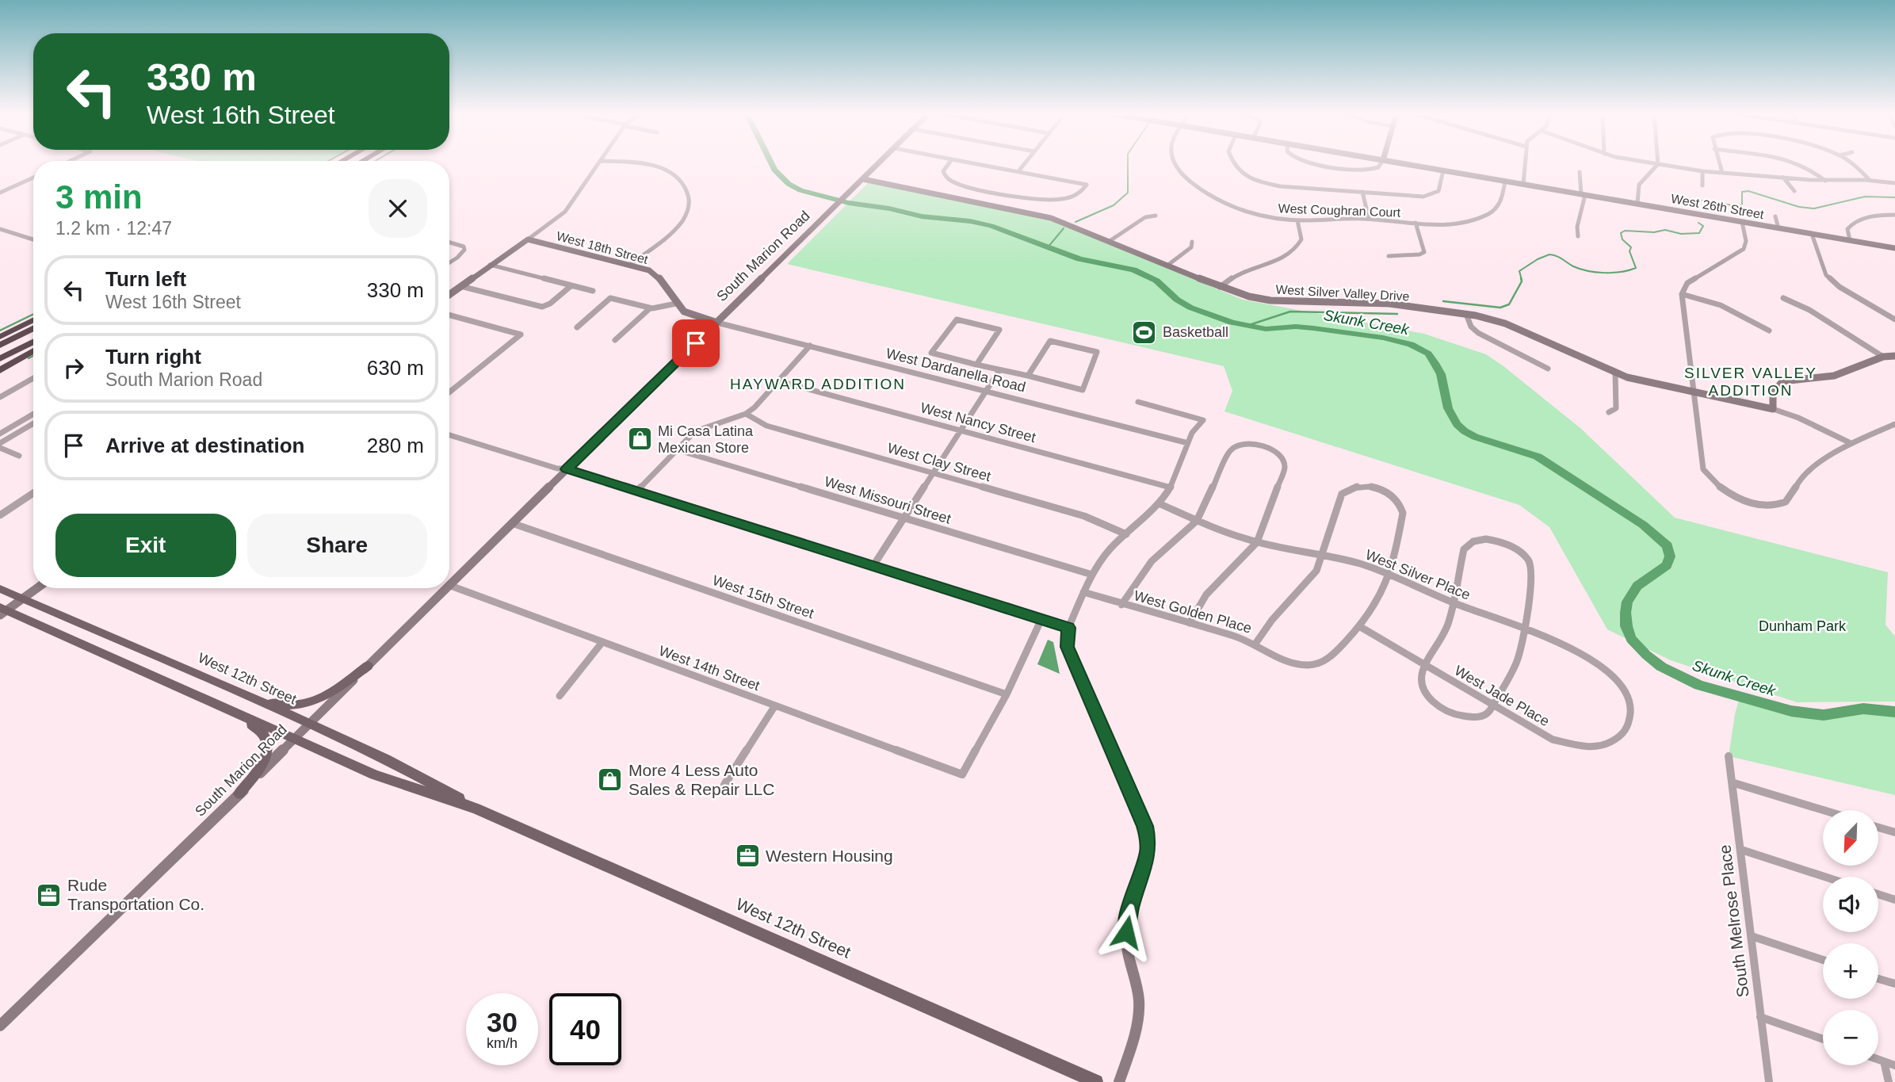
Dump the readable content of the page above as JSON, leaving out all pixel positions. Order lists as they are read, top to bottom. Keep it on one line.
{"streets":{"main road":["West 12th Street"],"street":["West 26th Street","West Coughran Court","West 18th Street","South Marion Road","West Silver Valley Drive","West Dardanella Road","West Nancy Street","West Clay Street","West Missouri Street","West Silver Place","West 15th Street","West Golden Place","West 14th Street","West Jade Place","South Melrose Place"]},"crossings":[["West 26th Street","West Coughran Court"],["West 18th Street","South Marion Road"],["West 18th Street","West Dardanella Road"],["South Marion Road","West Silver Valley Drive"],["South Marion Road","West Dardanella Road"],["South Marion Road","West 15th Street"],["South Marion Road","West 12th Street"],["West Silver Place","West Jade Place"],["West 15th Street","West 14th Street"],["West Golden Place","West Jade Place"]],"districts":["SILVER VALLEY ADDITION","HAYWARD ADDITION"],"water":["Skunk Creek"],"parks":["Dunham Park"],"places":{"sports":["Basketball"],"shop":["Mi Casa Latina Mexican Store","More 4 Less Auto Sales & Repair LLC"],"office":["Western Housing","Rude Transportation Co."]},"north":"bottom left","page":{"turn":["330 m","West 16th Street"],"heading":["3 min","1.2 km · 12:47"],"list":[{"name":"Turn left","note":"West 16th Street","value":"330 m"},{"name":"Turn right","note":"South Marion Road","value":"630 m"},{"name":"Arrive at destination","value":"280 m"}],"buttons":["Exit","Share"],"map_buttons":["+","−"],"speed":"30 km/h","limit":"40"}}
